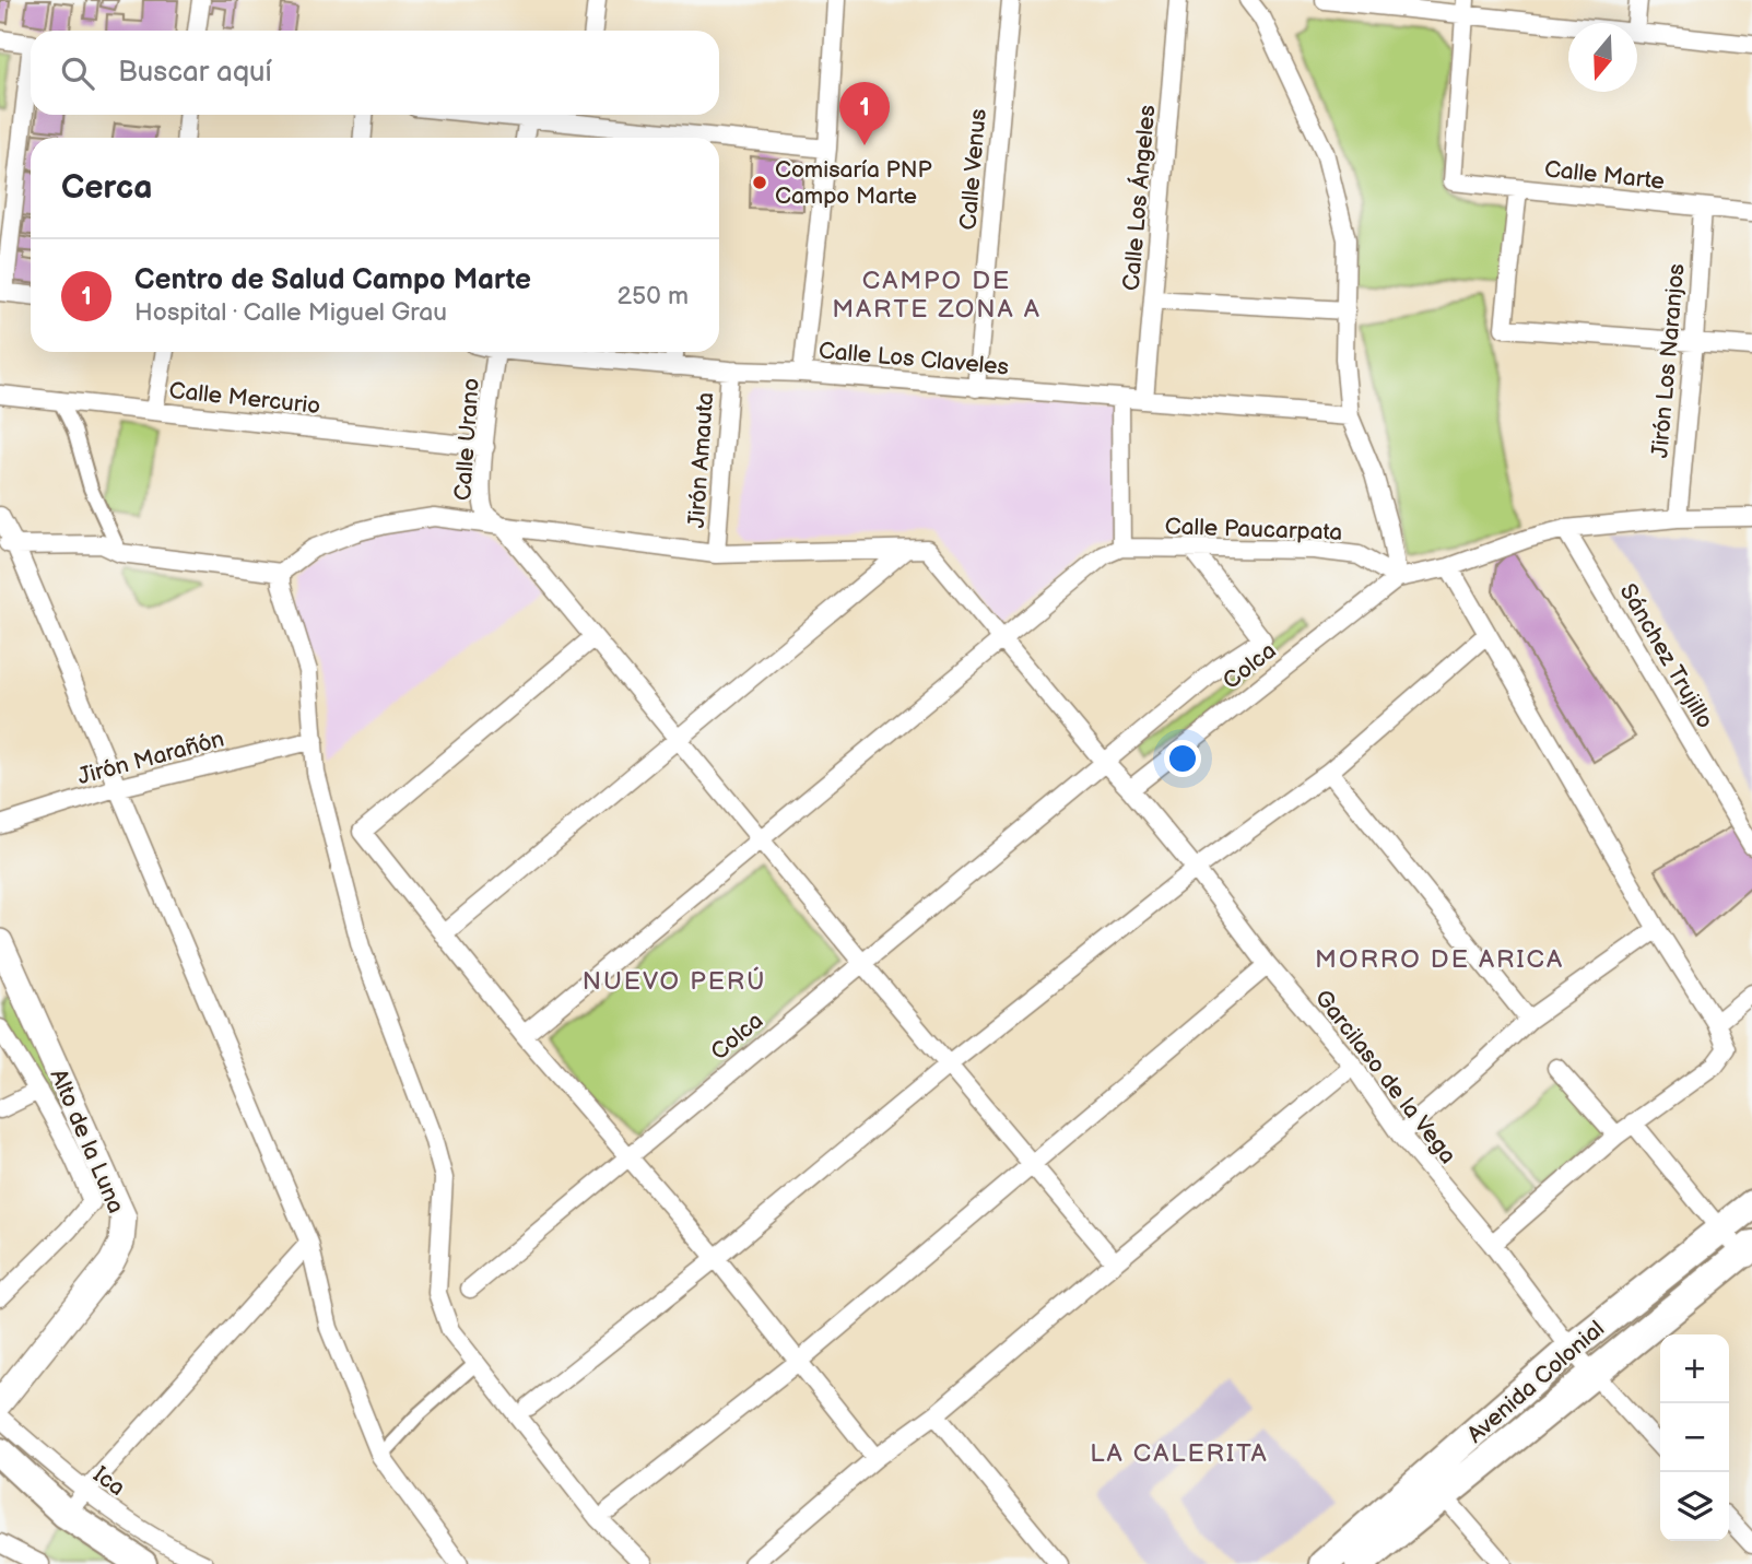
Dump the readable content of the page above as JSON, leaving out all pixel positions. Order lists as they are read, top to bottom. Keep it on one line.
{"streets":{"main road":["Alto de la Luna","Avenida Colonial"],"street":["Calle Venus","Calle Marte","Calle Los Ángeles","Calle Los Claveles","Jirón Los Naranjos","Calle Mercurio","Calle Urano","Jirón Amauta","Calle Paucarpata","Sánchez Trujillo","Colca","Jirón Marañón","Garcilaso de la Vega","Ica"]},"crossings":[["Calle Venus","Calle Los Claveles"],["Calle Marte","Jirón Los Naranjos"],["Calle Los Ángeles","Calle Los Claveles"],["Calle Los Claveles","Jirón Amauta"],["Calle Mercurio","Calle Urano"],["Calle Urano","Colca"],["Calle Paucarpata","Colca"],["Colca","Garcilaso de la Vega"],["Garcilaso de la Vega","Avenida Colonial"]],"districts":["CAMPO DE MARTE ZONA A","MORRO DE ARICA","NUEVO PERÚ","LA CALERITA"],"places":["Comisaría PNP Campo Marte"],"north":"bottom","page":{"search":"Buscar aquí","pins":"1","heading":"Cerca","list":[{"mark":"1","name":"Centro de Salud Campo Marte","note":"Hospital · Calle Miguel Grau","value":"250 m"}],"map_buttons":["+","−"]}}
